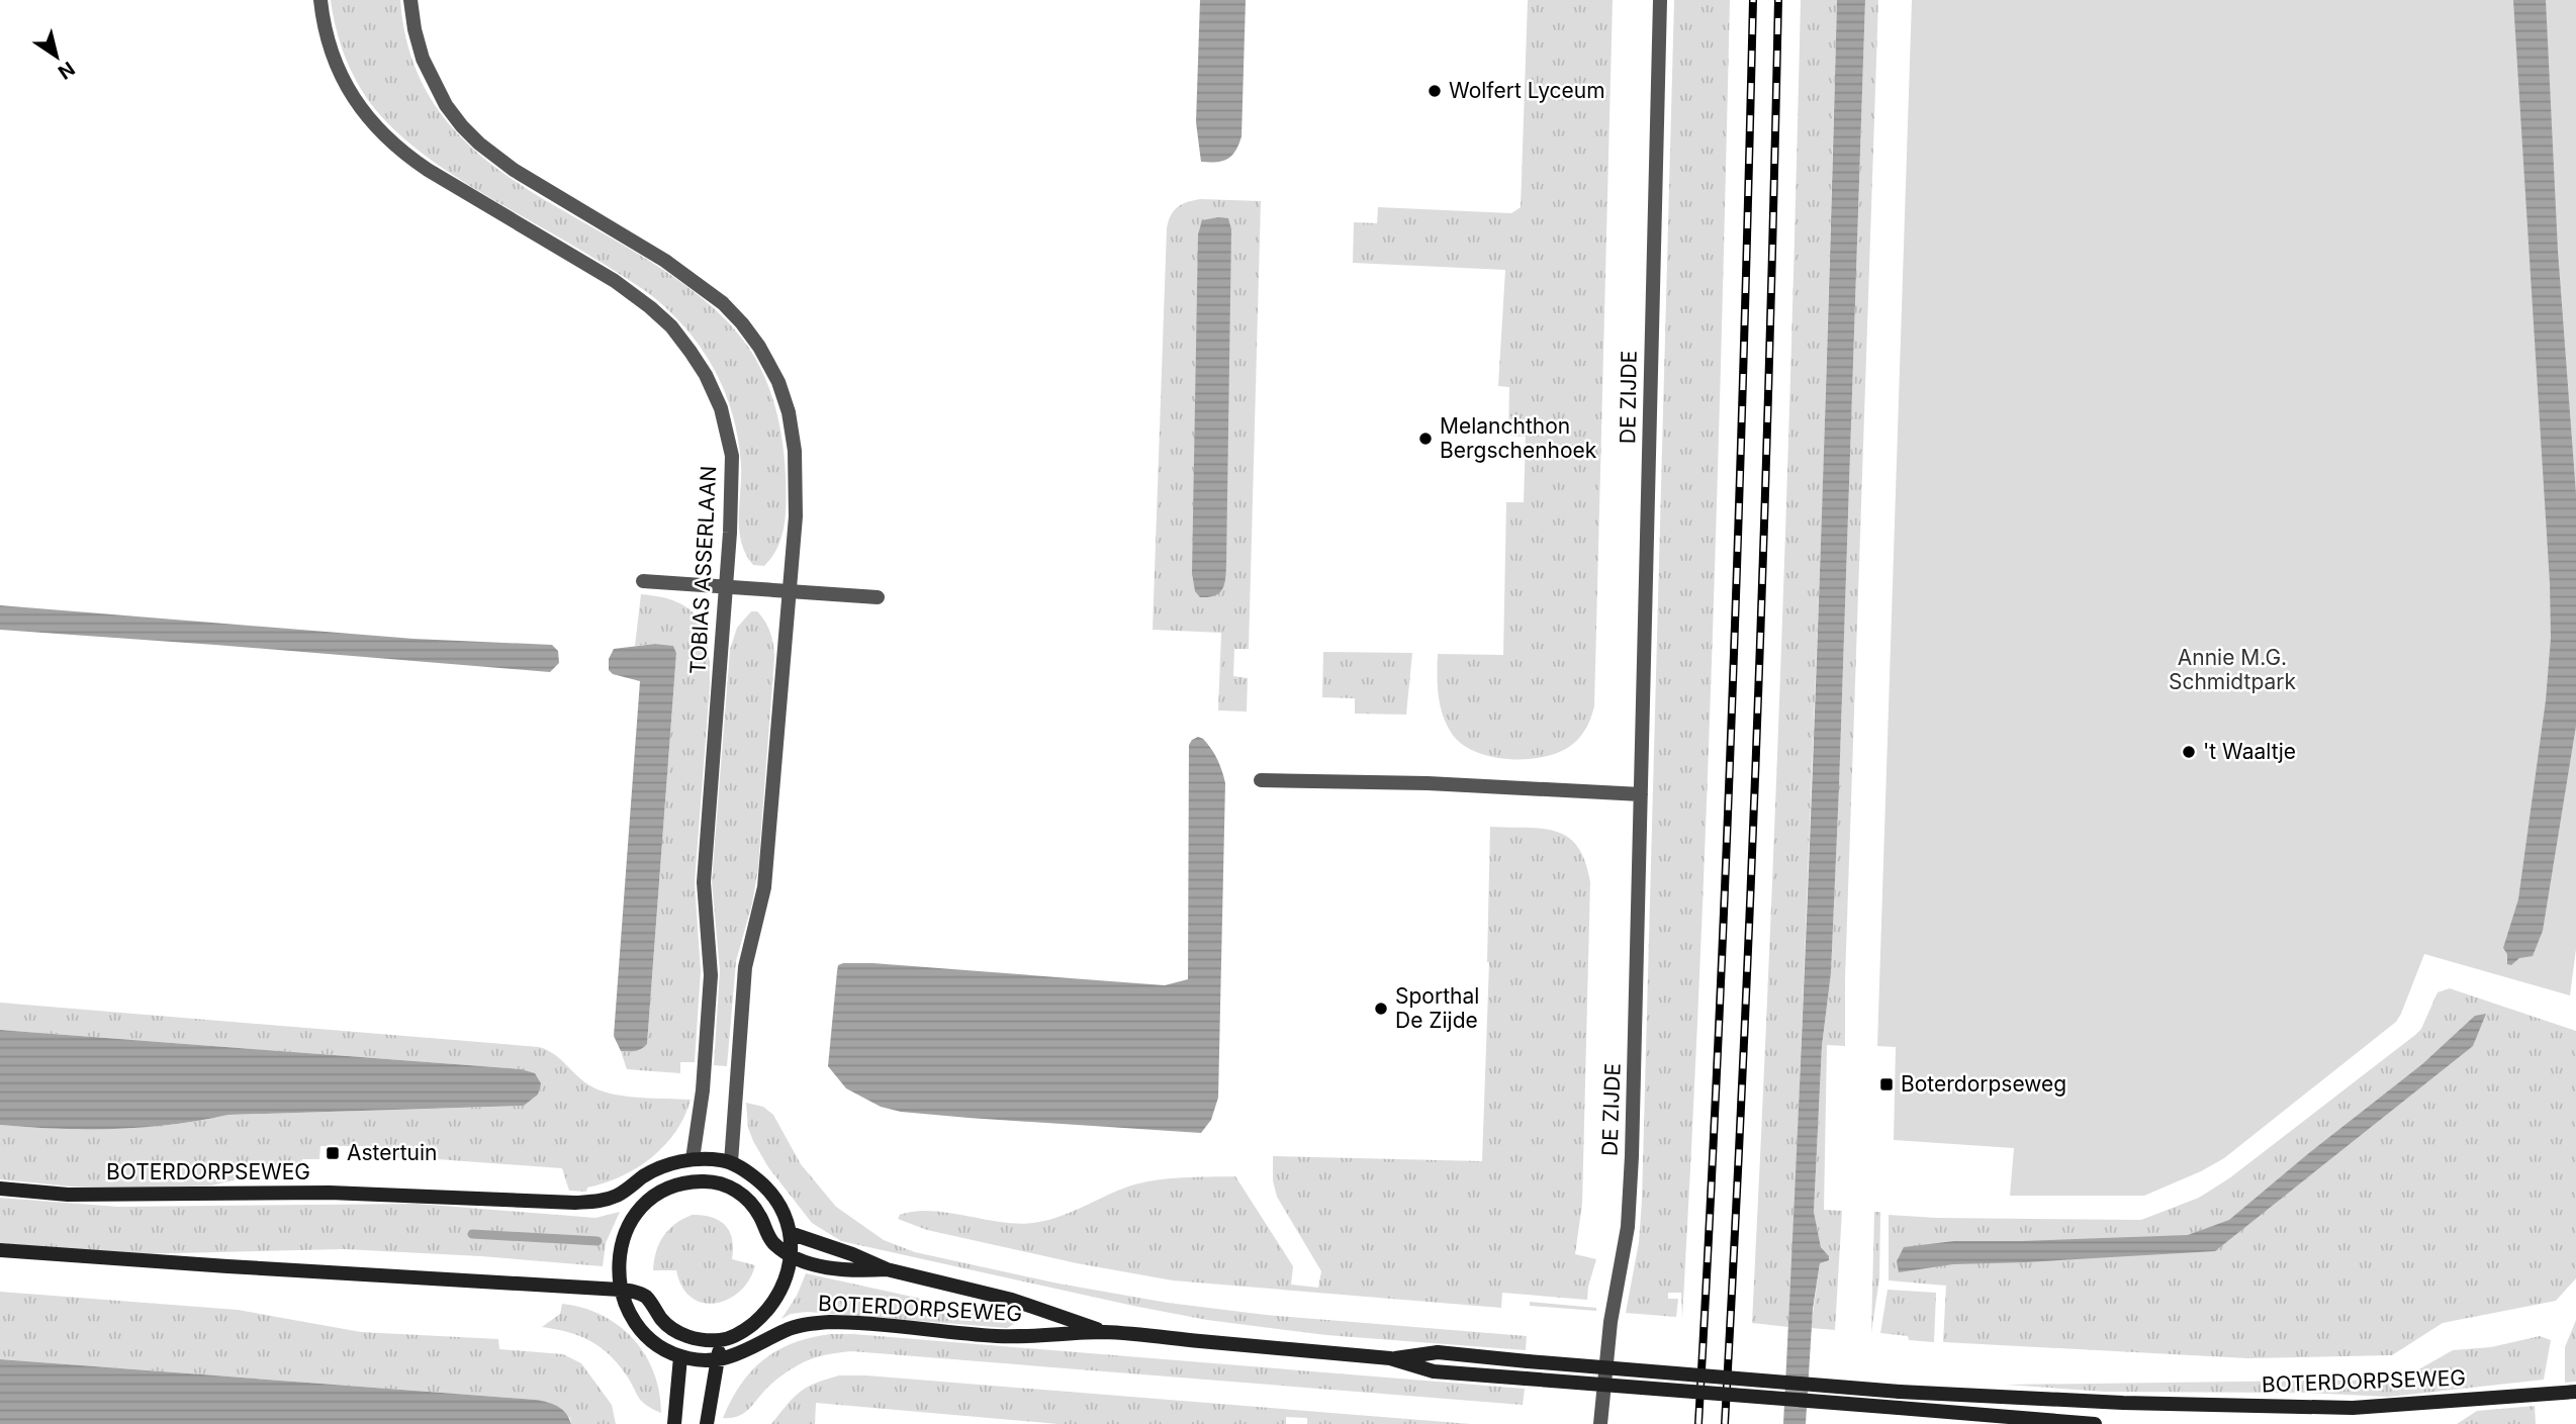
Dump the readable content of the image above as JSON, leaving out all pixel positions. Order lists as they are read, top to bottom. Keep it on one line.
{"streets":{"main road":["BOTERDORPSEWEG"],"street":["DE ZIJDE","TOBIAS ASSERLAAN"]},"crossings":[["TOBIAS ASSERLAAN","BOTERDORPSEWEG"]],"parks":["Annie M.G. Schmidtpark"],"places":{"other":["Wolfert Lyceum","Melanchthon Bergschenhoek","'t Waaltje","Sporthal De Zijde"],"transit":["Boterdorpseweg","Astertuin"]},"north":"bottom right"}
